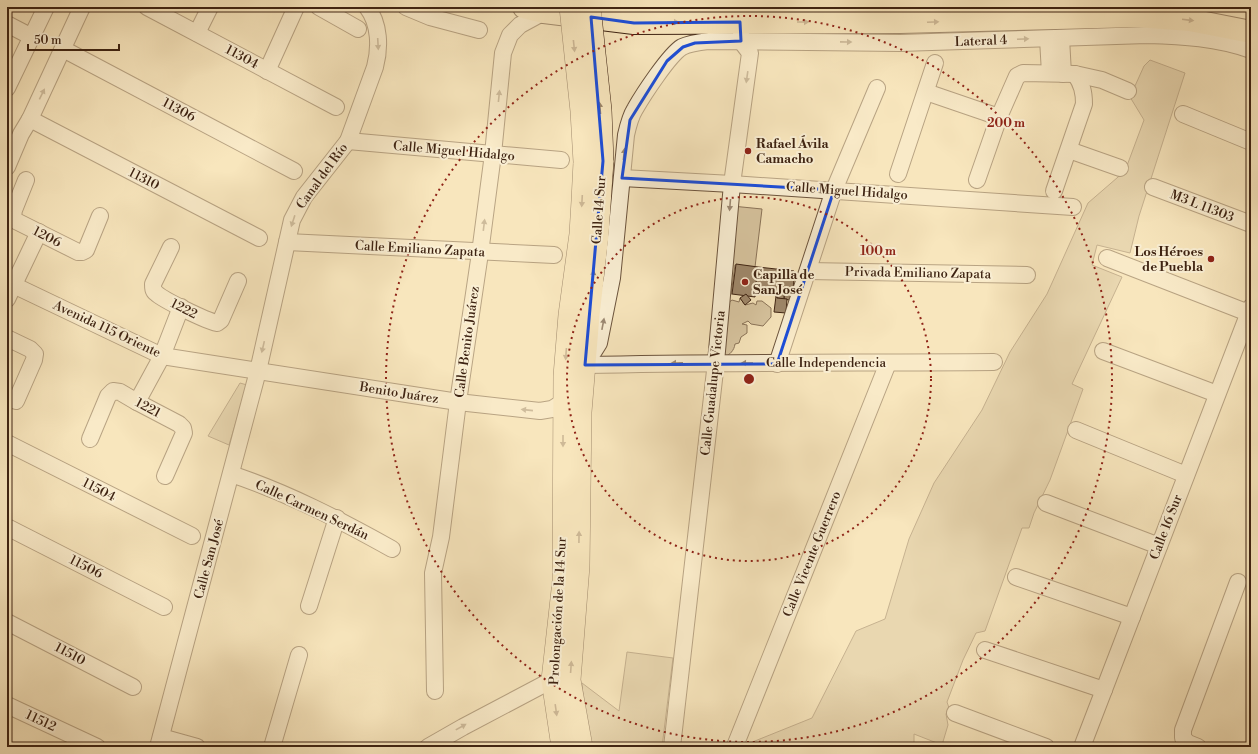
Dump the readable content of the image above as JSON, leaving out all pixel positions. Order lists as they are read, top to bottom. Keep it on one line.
{"streets":{"main road":["Calle 14 Sur","Prolongación de la 14 Sur"],"street":["Lateral 4","11304","11306","Calle Miguel Hidalgo","Canal del Río","11310","M3 L 11303","1206","Calle Emiliano Zapata","Privada Emiliano Zapata","1222","Avenida 115 Oriente","Calle Benito Juárez","Calle Independencia","Calle Guadalupe Victoria","Benito Juárez","1221","11504","Calle Carmen Serdán","Calle 16 Sur","Calle Vicente Guerrero","Calle San José","11506","11510","11512"]},"crossings":[["Calle Miguel Hidalgo","Canal del Río"],["Calle Miguel Hidalgo","Calle Benito Juárez"],["Calle Miguel Hidalgo","Calle Guadalupe Victoria"],["Canal del Río","Calle Emiliano Zapata"],["Canal del Río","Avenida 115 Oriente"],["Canal del Río","Benito Juárez"],["Canal del Río","Calle San José"],["Calle 14 Sur","Calle Independencia"],["Calle 14 Sur","Benito Juárez"],["Calle 14 Sur","Prolongación de la 14 Sur"],["Calle Emiliano Zapata","Calle Benito Juárez"],["Avenida 115 Oriente","Benito Juárez"],["Avenida 115 Oriente","Calle San José"],["Calle Benito Juárez","Benito Juárez"],["Calle Independencia","Calle Guadalupe Victoria"],["Calle Independencia","Calle Vicente Guerrero"],["Benito Juárez","Calle San José"],["Benito Juárez","Prolongación de la 14 Sur"],["Calle Carmen Serdán","Calle San José"]],"one_way":["Canal del Río","Calle Independencia"],"places":["Rafael Ávila Camacho","Los Héroes de Puebla","Capilla de San José"],"scale_bar":"50 m","rings":["200 m","100 m"]}
